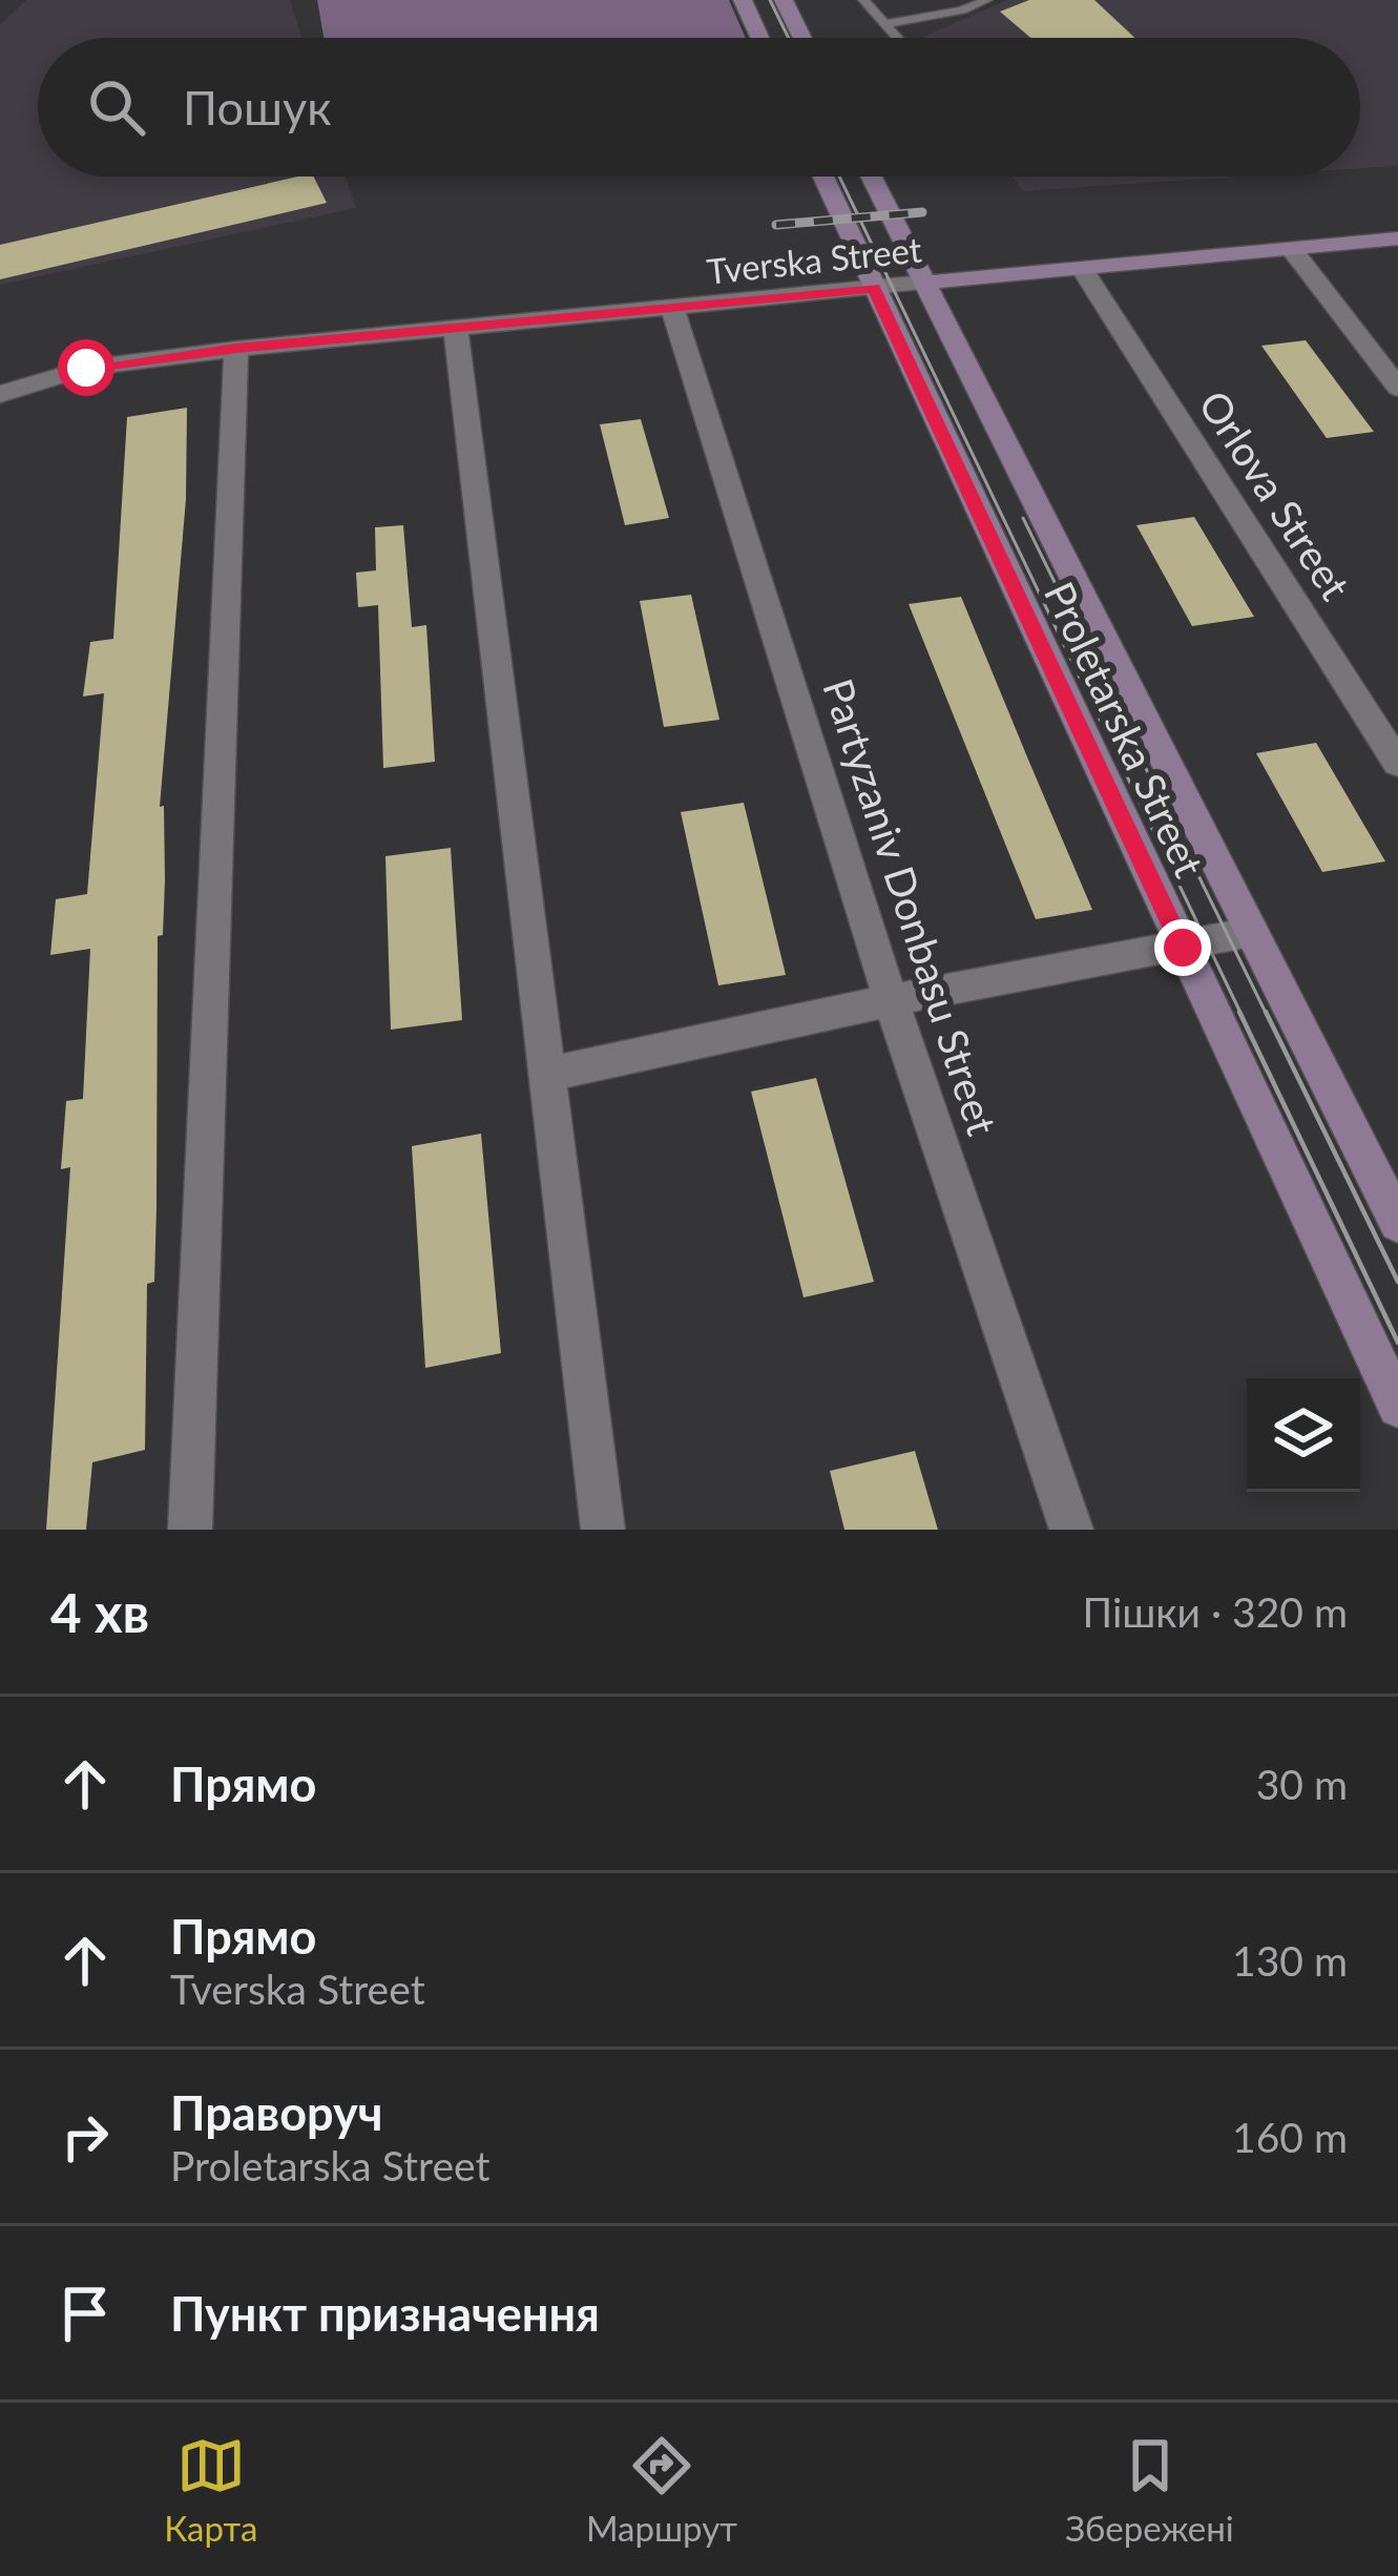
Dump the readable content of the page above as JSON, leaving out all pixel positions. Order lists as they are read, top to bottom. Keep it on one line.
{"streets":{"main road":["Tverska Street","Proletarska Street"],"street":["Orlova Street","Partyzaniv Donbasu Street"]},"crossings":[["Tverska Street","Orlova Street"],["Tverska Street","Proletarska Street"],["Tverska Street","Partyzaniv Donbasu Street"]],"page":{"search":"Пошук","heading":["4 хв","Пішки · 320 m"],"list":[["Прямо","30 m"],["Прямо","Tverska Street","130 m"],["Праворуч","Proletarska Street","160 m"],"Пункт призначення"],"nav":["Карта","Маршрут","Збережені"]}}
